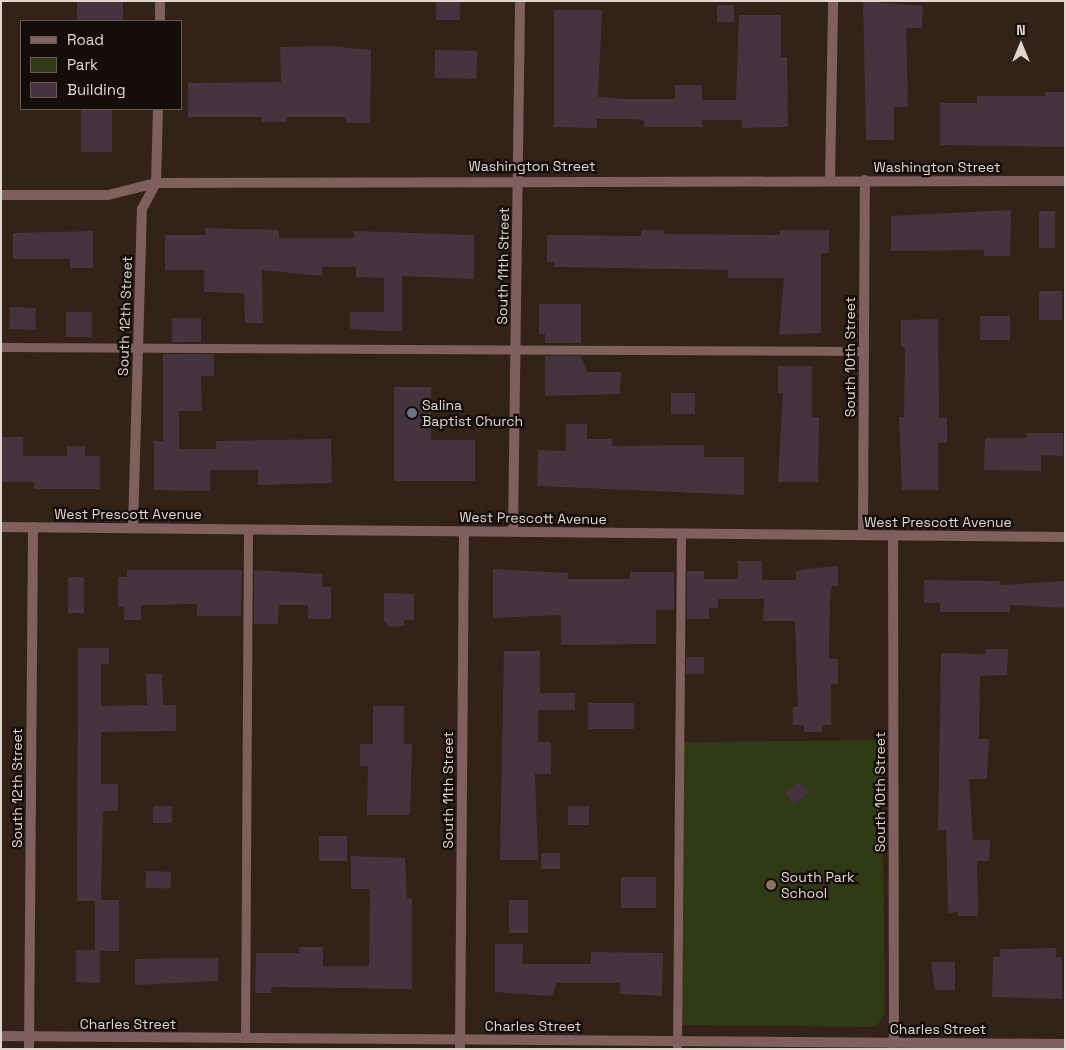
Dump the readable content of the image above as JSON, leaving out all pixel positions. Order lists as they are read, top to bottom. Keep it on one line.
{"streets":{"street":["Washington Street","South 11th Street","South 12th Street","South 10th Street","West Prescott Avenue","Charles Street"]},"crossings":[["Washington Street","South 11th Street"],["Washington Street","South 12th Street"],["Washington Street","South 10th Street"],["South 11th Street","West Prescott Avenue"],["South 11th Street","Charles Street"],["South 12th Street","West Prescott Avenue"],["South 12th Street","Charles Street"],["South 10th Street","West Prescott Avenue"],["South 10th Street","Charles Street"]],"places":["Salina Baptist Church","South Park School"],"legend":["Road","Park","Building"],"north":"top"}
